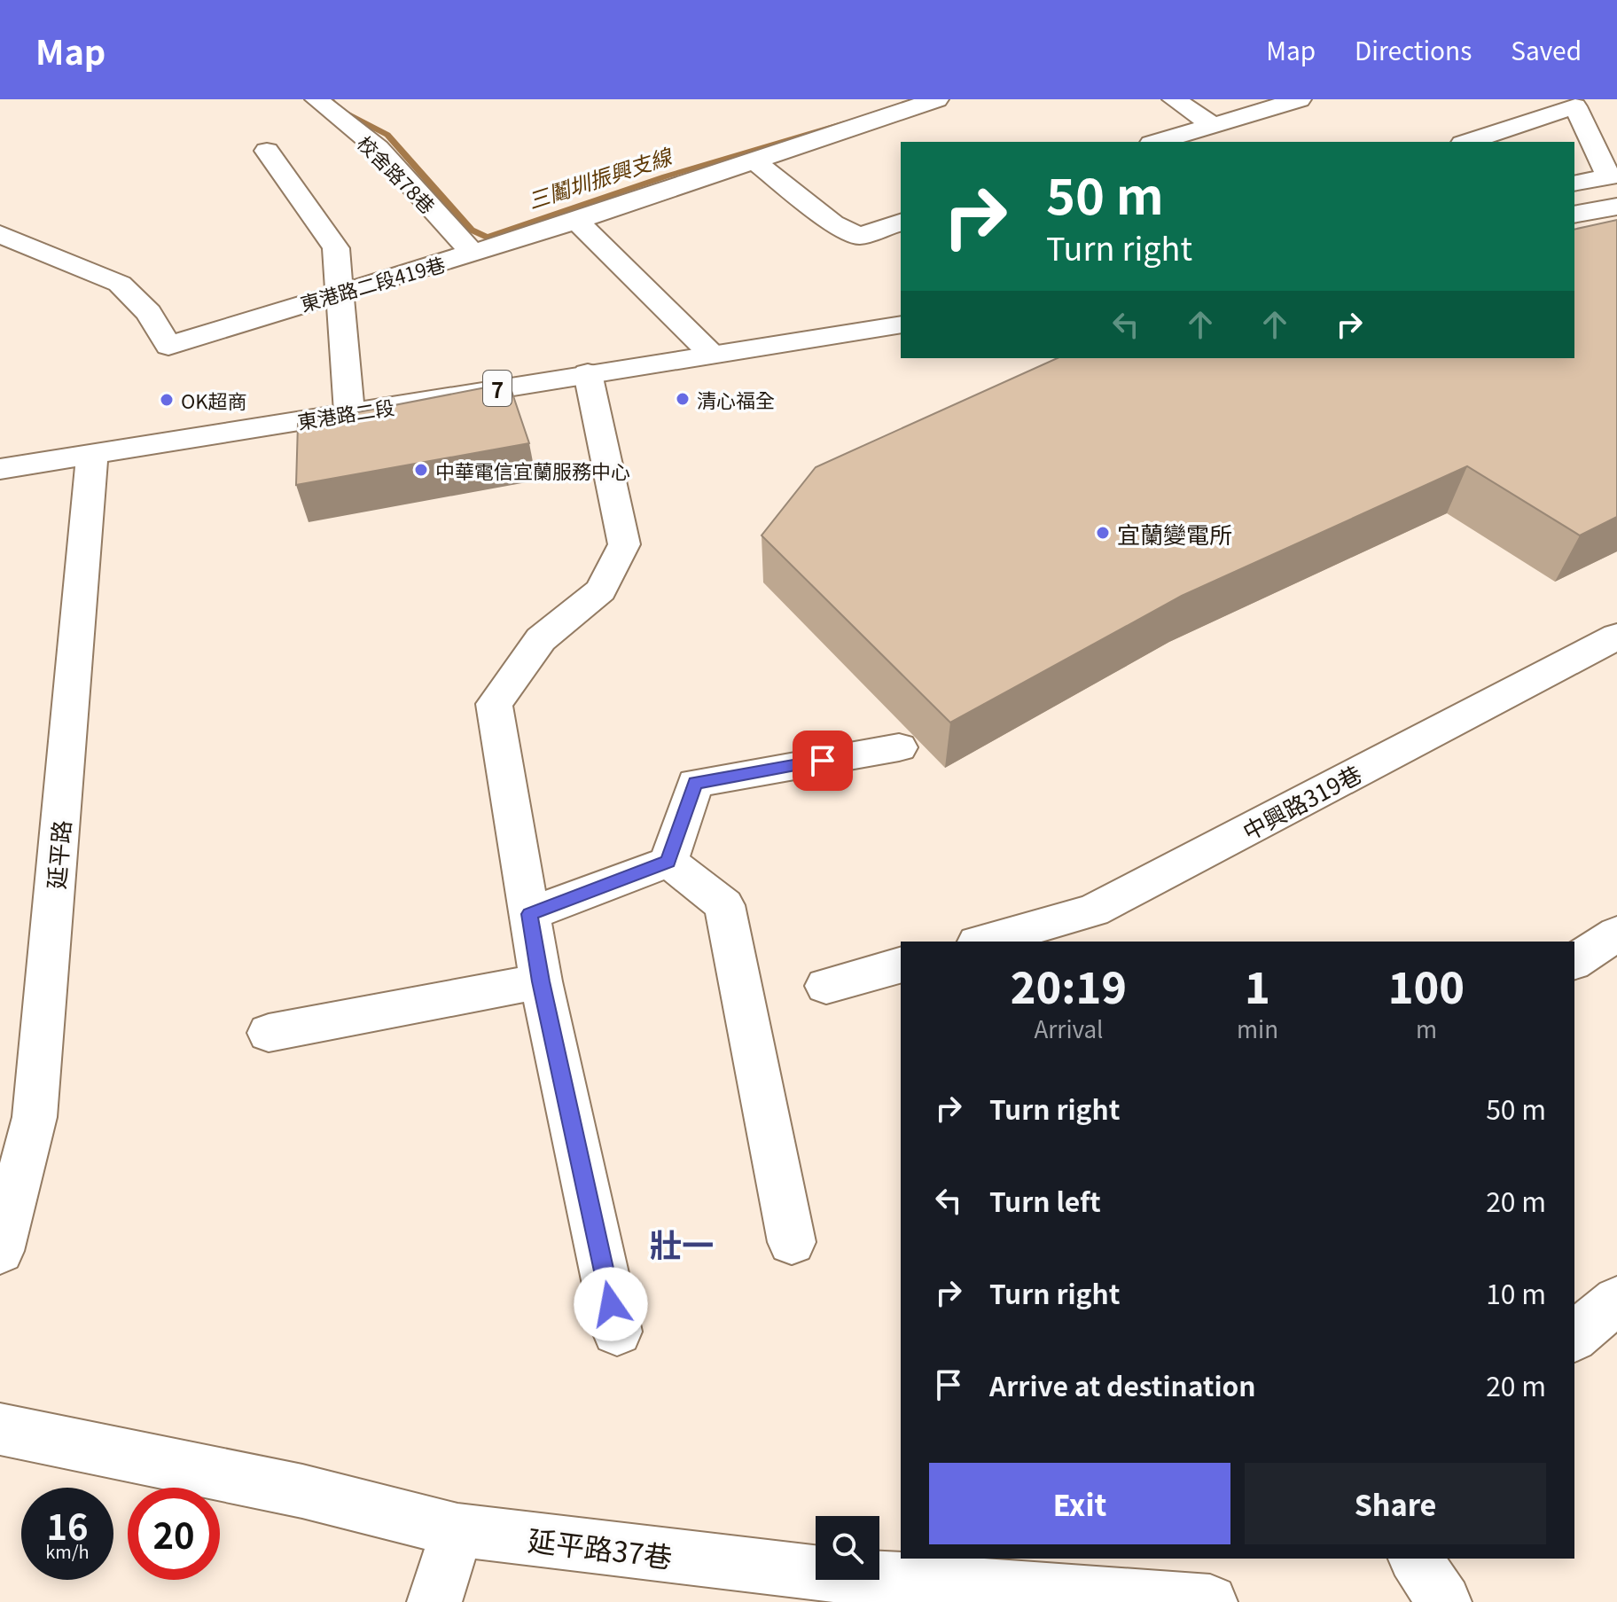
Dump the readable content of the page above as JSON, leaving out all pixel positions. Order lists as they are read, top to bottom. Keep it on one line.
{"streets":{"main road":["校舍路78巷","東港路二段419巷","7","東港路二段","中興路319巷","延平路","延平路37巷"]},"crossings":[["校舍路78巷","東港路二段419巷"],["東港路二段","延平路"]],"districts":["壯一"],"water":["三鬮圳振興支線"],"places":["清心福全","OK超商","中華電信宜蘭服務中心","宜蘭變電所"],"page":{"header":"Map","nav":["Map","Directions","Saved"],"turn":["50 m","Turn right"],"eta":["20:19","Arrival","1","min","100","m"],"list":[{"name":"Turn right","value":"50 m"},{"name":"Turn left","value":"20 m"},{"name":"Turn right","value":"10 m"},{"name":"Arrive at destination","value":"20 m"}],"buttons":["Exit","Share"],"speed":"16 km/h","limit":"20"}}
